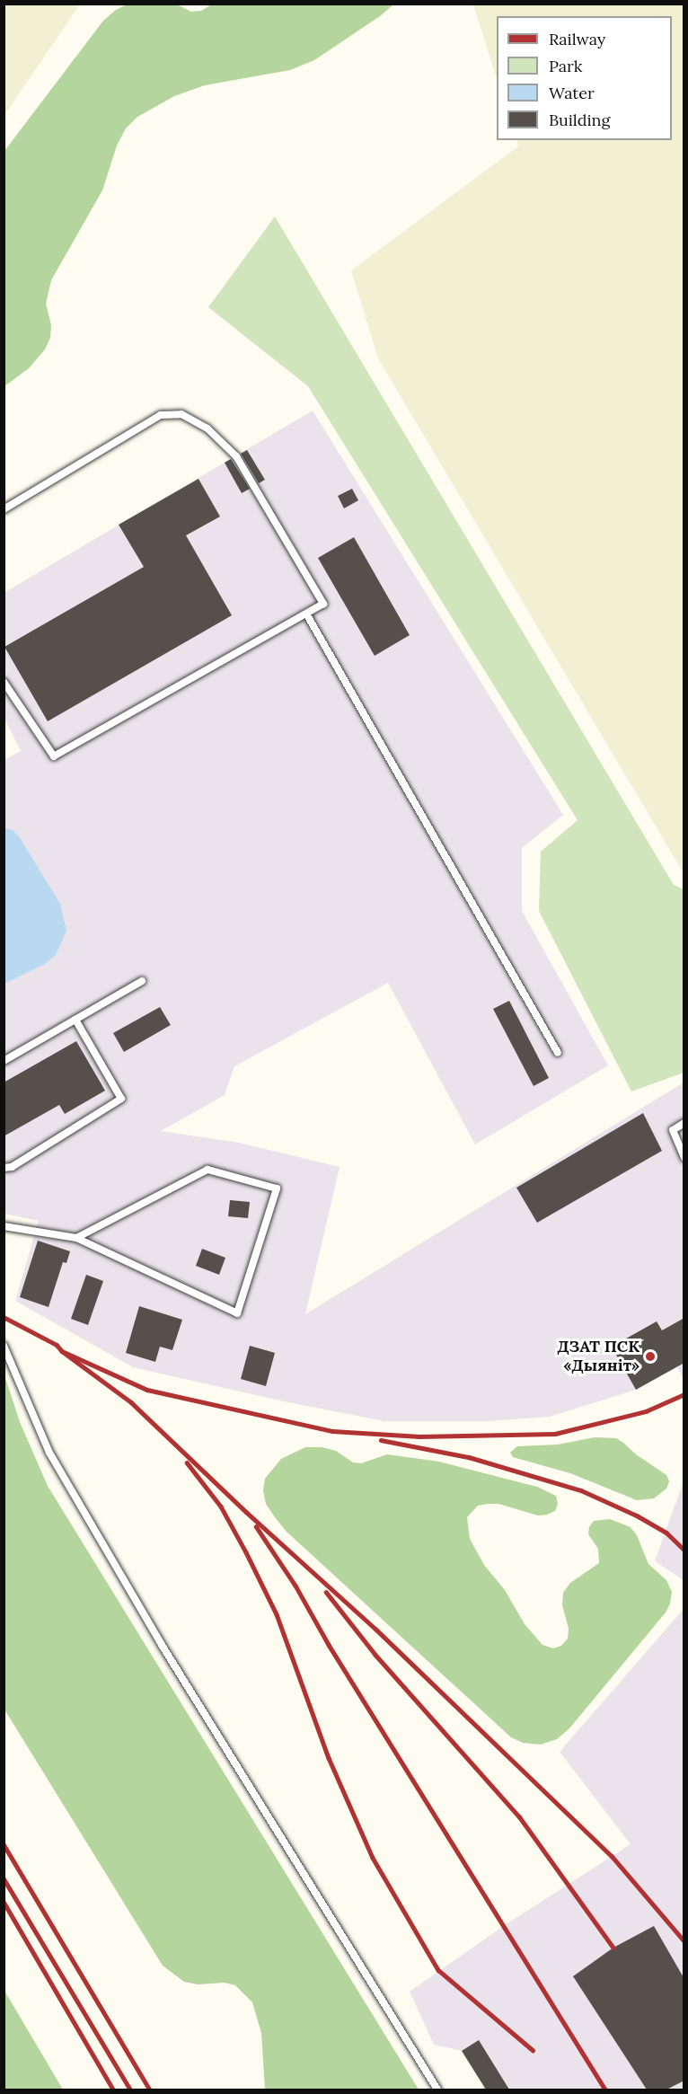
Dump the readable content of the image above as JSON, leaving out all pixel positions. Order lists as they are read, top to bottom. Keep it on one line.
{"places":["ДЗАТ ПСК «Дыяніт»"],"legend":["Railway","Park","Water","Building"]}
